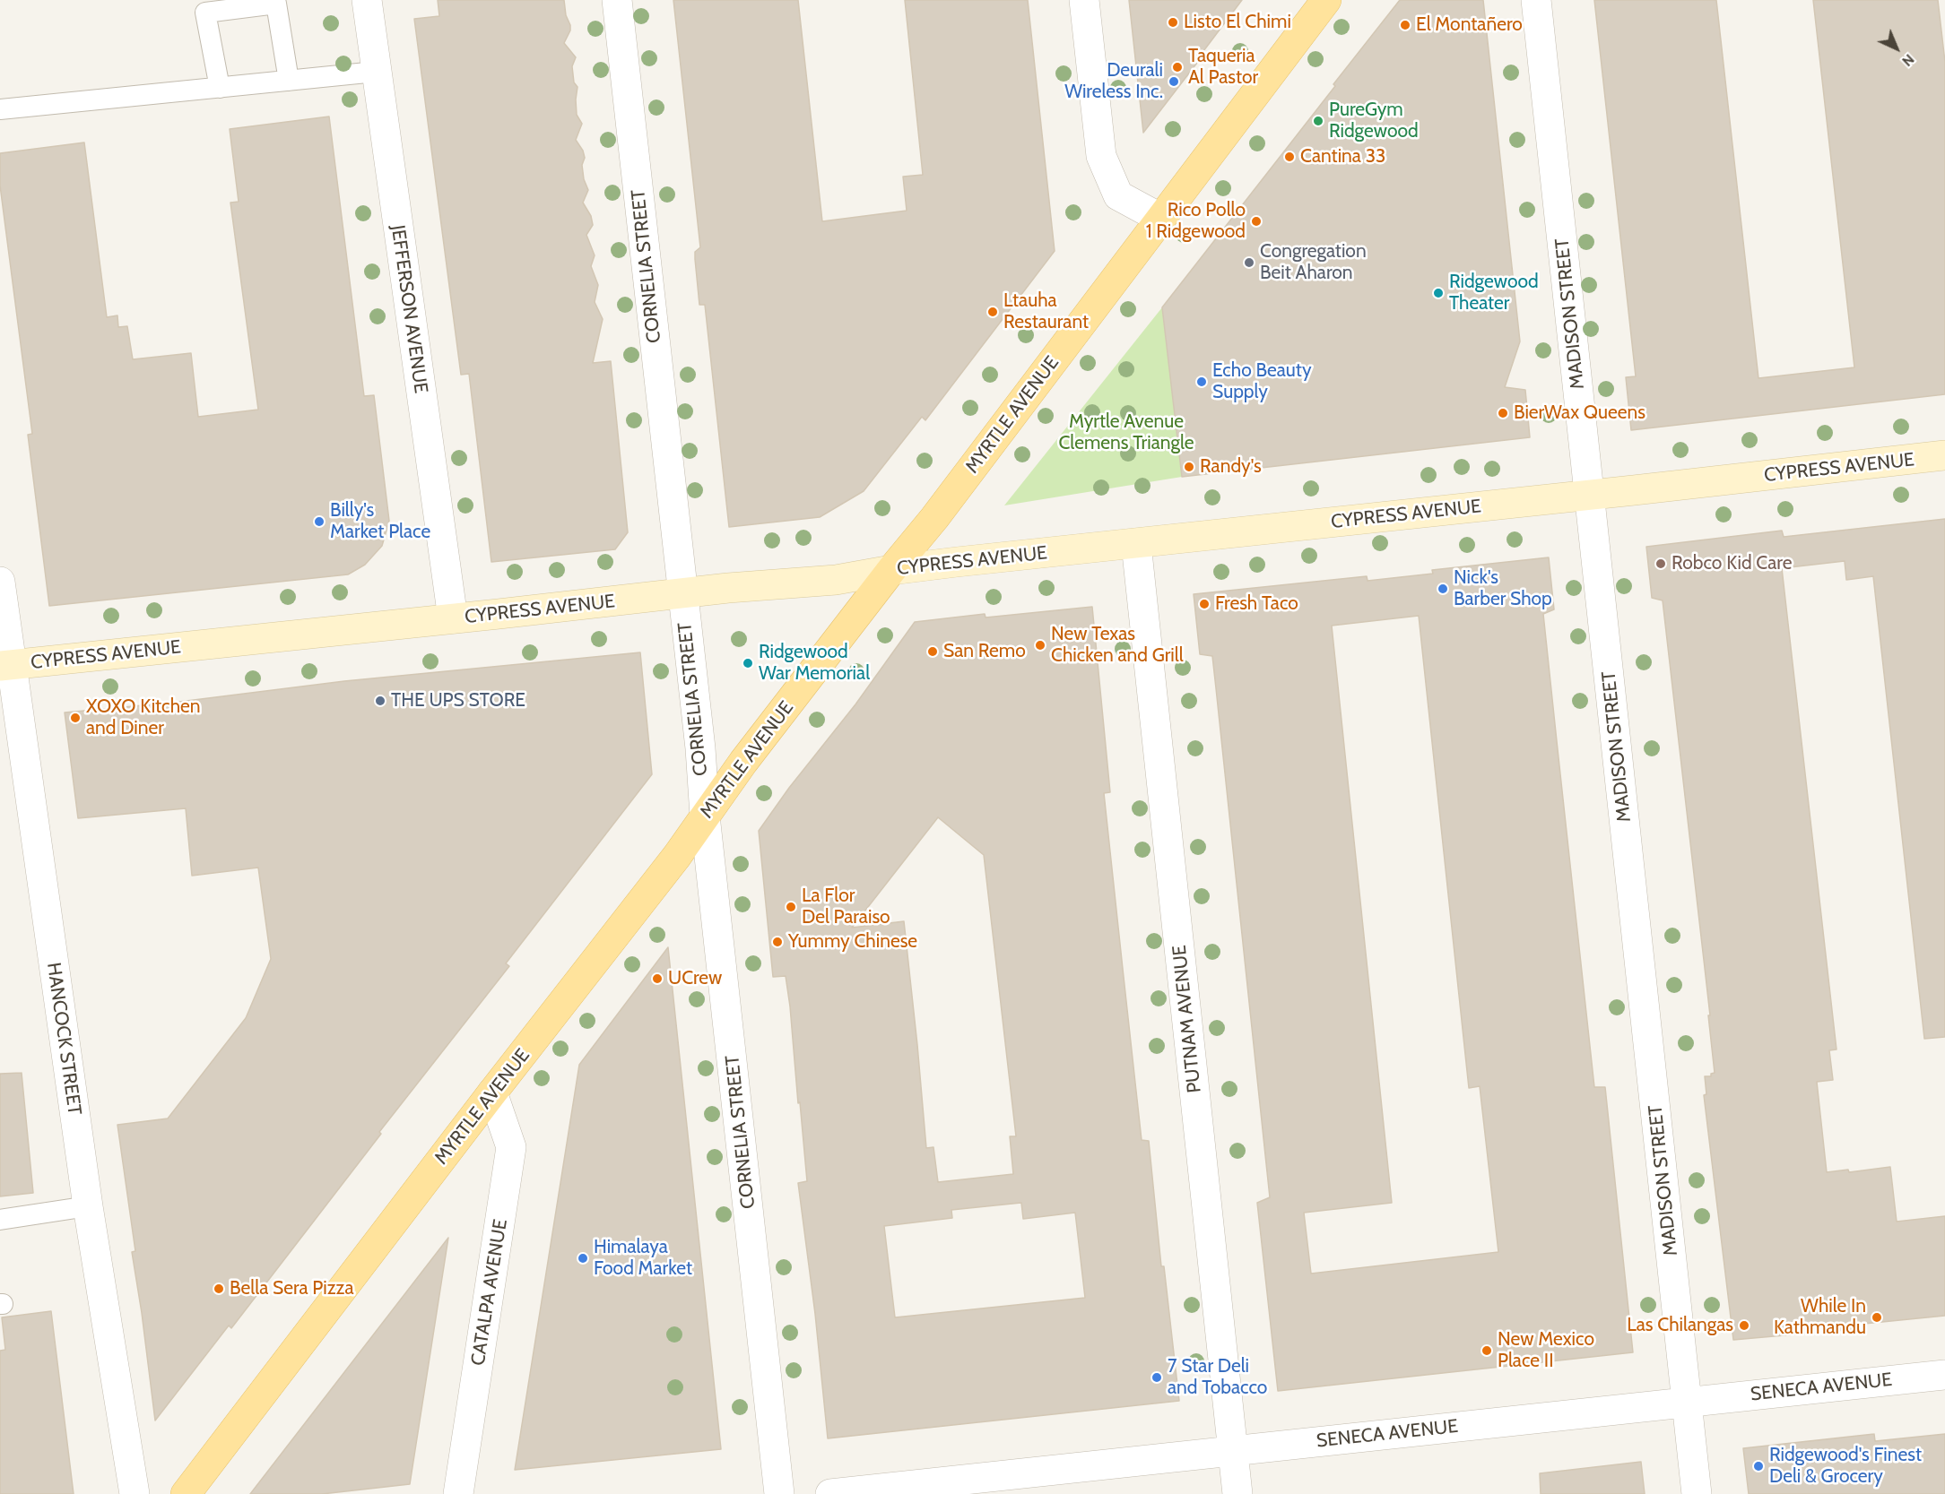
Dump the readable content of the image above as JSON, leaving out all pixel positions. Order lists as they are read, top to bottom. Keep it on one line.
{"streets":{"main road":["MYRTLE AVENUE","CYPRESS AVENUE"],"street":["CORNELIA STREET","JEFFERSON AVENUE","MADISON STREET","PUTNAM AVENUE","HANCOCK STREET","CATALPA AVENUE","SENECA AVENUE"]},"crossings":[["CORNELIA STREET","MYRTLE AVENUE"],["CORNELIA STREET","CYPRESS AVENUE"],["JEFFERSON AVENUE","CYPRESS AVENUE"],["MADISON STREET","CYPRESS AVENUE"],["MADISON STREET","SENECA AVENUE"],["MYRTLE AVENUE","CYPRESS AVENUE"],["MYRTLE AVENUE","CATALPA AVENUE"],["CYPRESS AVENUE","PUTNAM AVENUE"],["CYPRESS AVENUE","HANCOCK STREET"],["PUTNAM AVENUE","SENECA AVENUE"]],"parks":["Myrtle Avenue Clemens Triangle"],"places":["Listo El Chimi","El Montañero","Taqueria Al Pastor","Deurali Wireless Inc.","PureGym Ridgewood","Cantina 33","Rico Pollo 1 Ridgewood","Congregation Beit Aharon","Ridgewood Theater","Ltauha Restaurant","Echo Beauty Supply","BierWax Queens","Randy's","Billy's Market Place","Robco Kid Care","Nick's Barber Shop","Fresh Taco","New Texas Chicken and Grill","San Remo","Ridgewood War Memorial","THE UPS STORE","XOXO Kitchen and Diner","La Flor Del Paraiso","Yummy Chinese","UCrew","Himalaya Food Market","Bella Sera Pizza","While In Kathmandu","Las Chilangas","New Mexico Place II","7 Star Deli and Tobacco","Ridgewood's Finest Deli & Grocery"],"north":"bottom right"}
